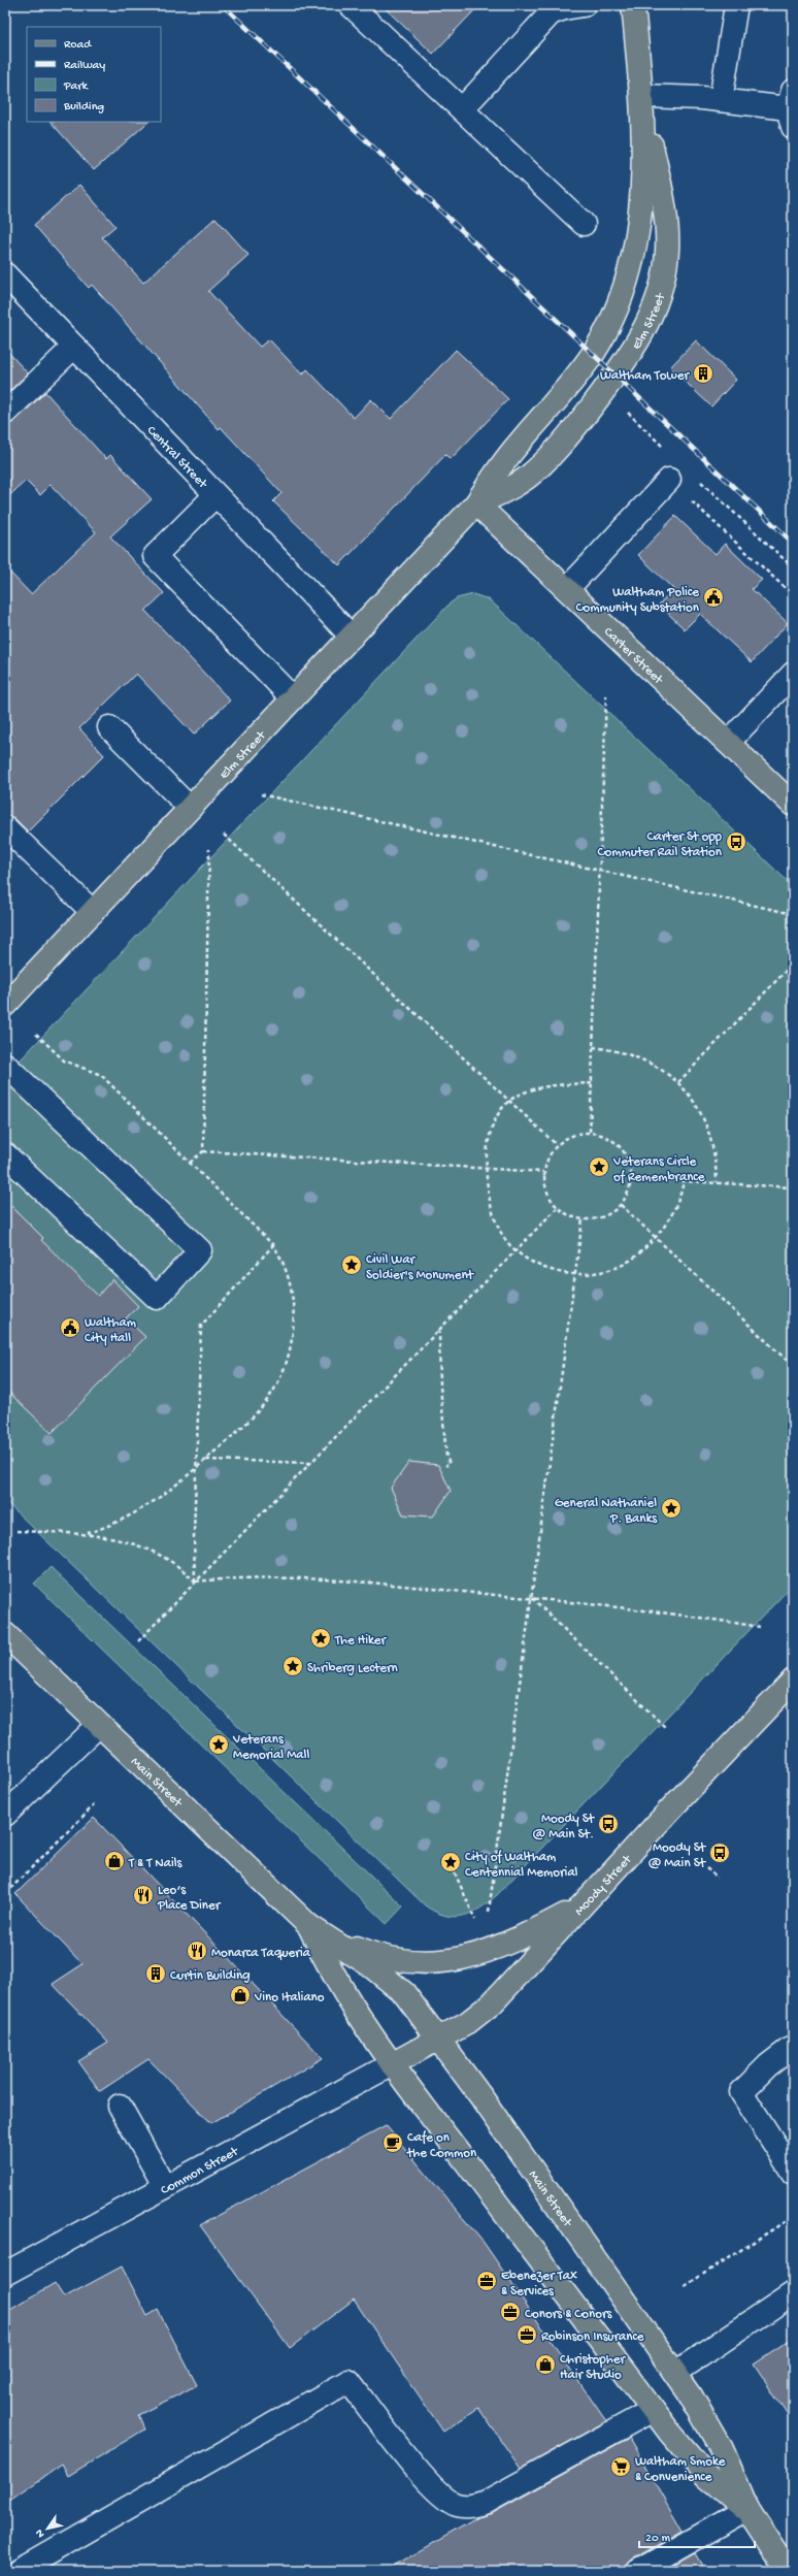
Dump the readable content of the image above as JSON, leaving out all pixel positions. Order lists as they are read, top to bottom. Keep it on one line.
{"streets":{"main road":["Elm Street","Carter Street","Main Street","Moody Street"],"street":["Central Street","Common Street"]},"crossings":[["Elm Street","Central Street"],["Elm Street","Carter Street"],["Main Street","Moody Street"],["Main Street","Common Street"],["Moody Street","Common Street"]],"places":{"building":["Waltham Tower","Curtin Building"],"public building":["Waltham Police Community Substation","Waltham City Hall"],"bus stop":["Carter St opp Commuter Rail Station","Moody St @ Main St.","Moody St @ Main St"],"place":["Veterans Circle of Remembrance","Civil War Soldier's Monument","General Nathaniel P. Banks","The Hiker","Shriberg Lectern","Veterans Memorial Mall","City of Waltham Centennial Memorial"],"shop":["T & T Nails","Vino Italiano","Christopher Hair Studio"],"restaurant":["Leo‘s Place Diner","Monarca Taqueria"],"cafe":["Cafe on the Common"],"office":["Ebenezer Tax & Services","Conors & Conors","Robinson Insurance"],"supermarket":["Waltham Smoke & Convenience"]},"legend":["Road","Railway","Park","Building"],"scale_bar":"20 m","north":"bottom left"}
